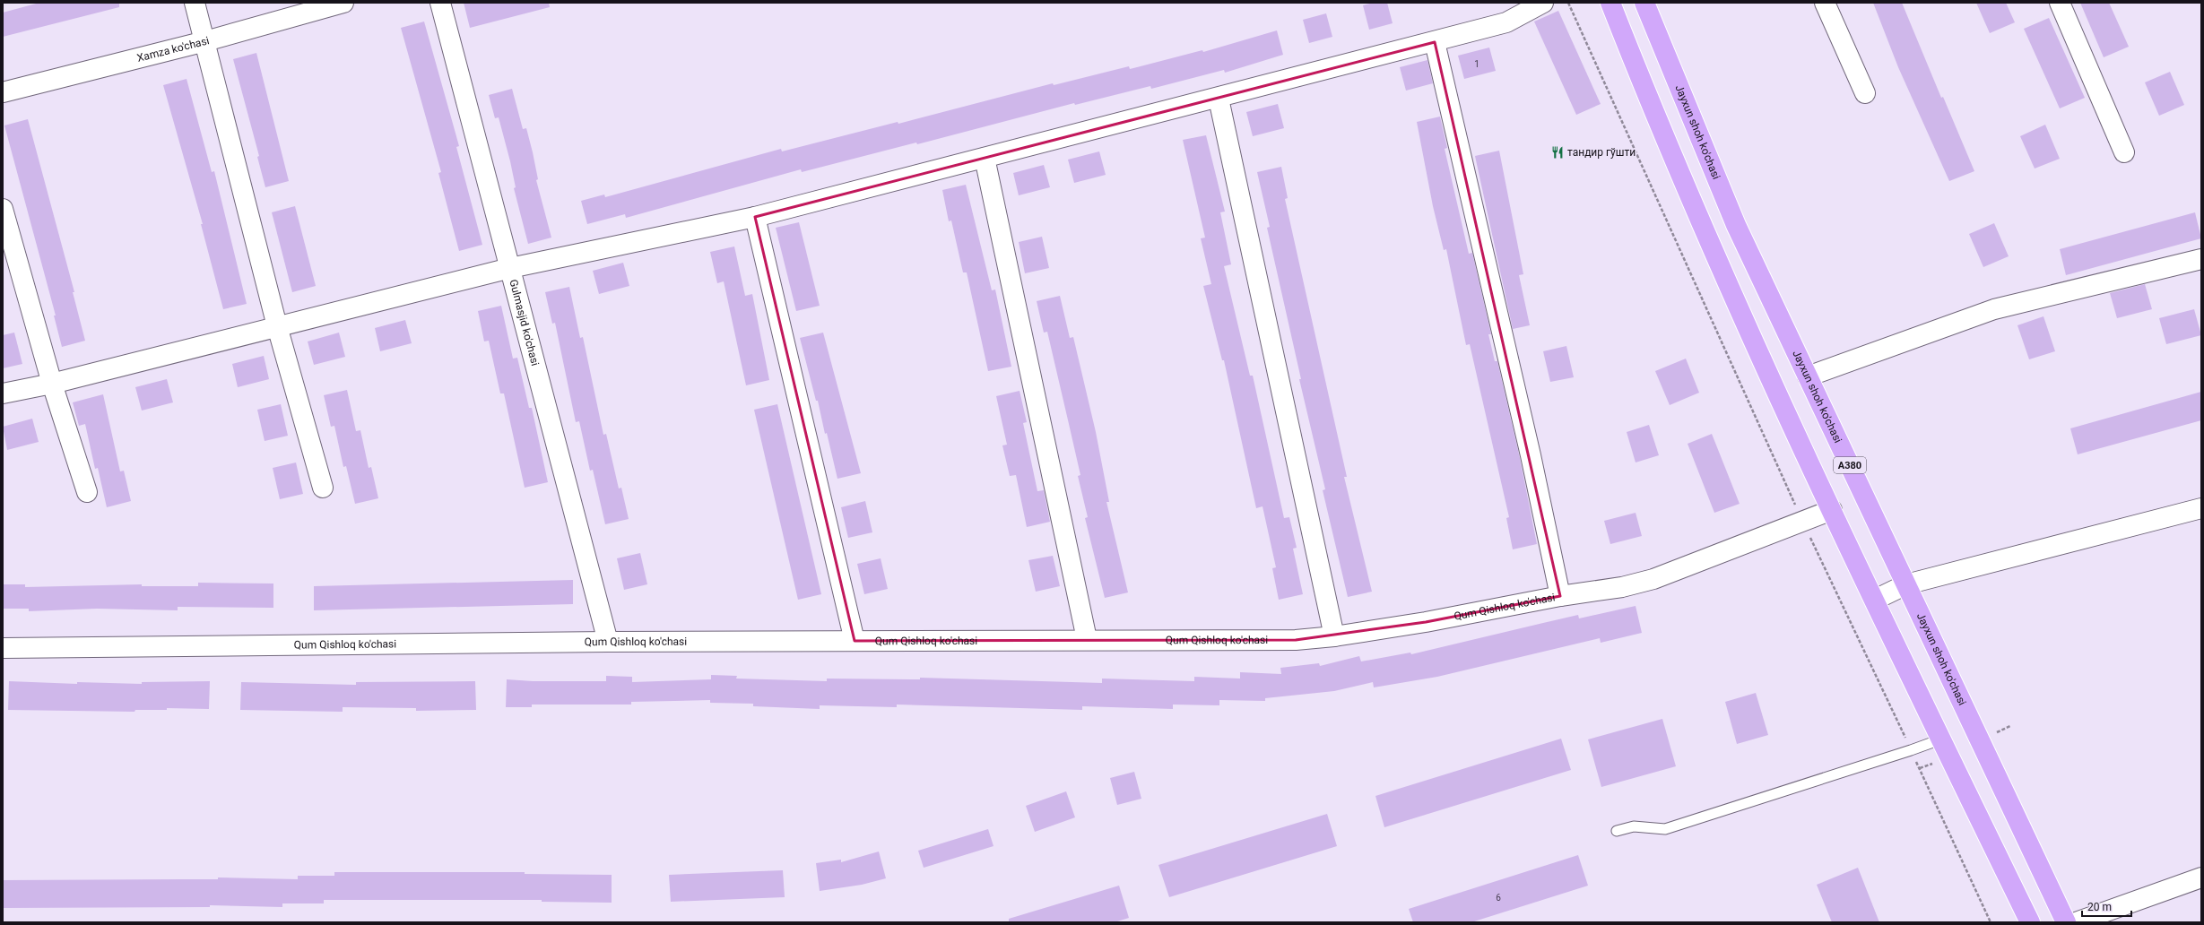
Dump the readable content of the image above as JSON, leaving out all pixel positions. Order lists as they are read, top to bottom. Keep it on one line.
{"streets":{"highway":["Jayxun shoh ko'chasi","A380"],"street":["Xamza ko'chasi","Gulmasjid ko'chasi","Qum Qishloq ko'chasi"]},"crossings":[["Gulmasjid ko'chasi","Qum Qishloq ko'chasi"]],"places":{"restaurant":["тандир гўшти"]},"house_numbers":["1","6"],"scale_bar":"20 m"}
